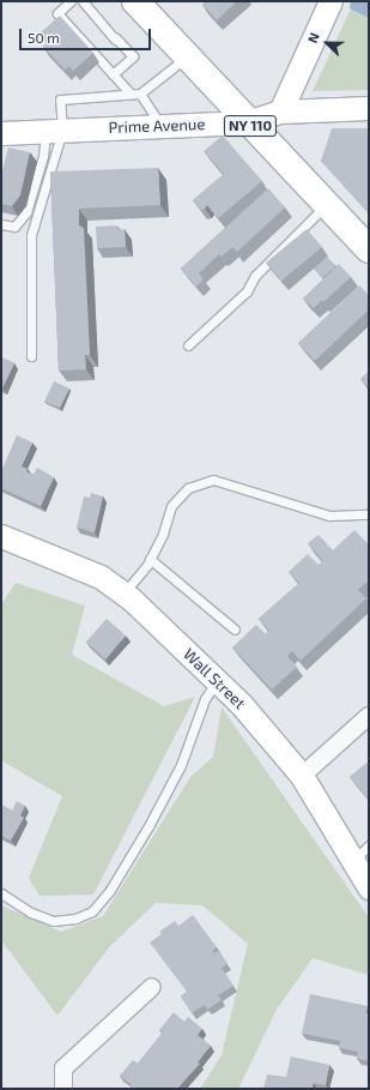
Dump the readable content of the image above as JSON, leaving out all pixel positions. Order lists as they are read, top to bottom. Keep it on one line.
{"streets":{"main road":["NY 110"],"street":["Prime Avenue","Wall Street"]},"crossings":[["Prime Avenue","NY 110"]],"scale_bar":"50 m","north":"left"}
